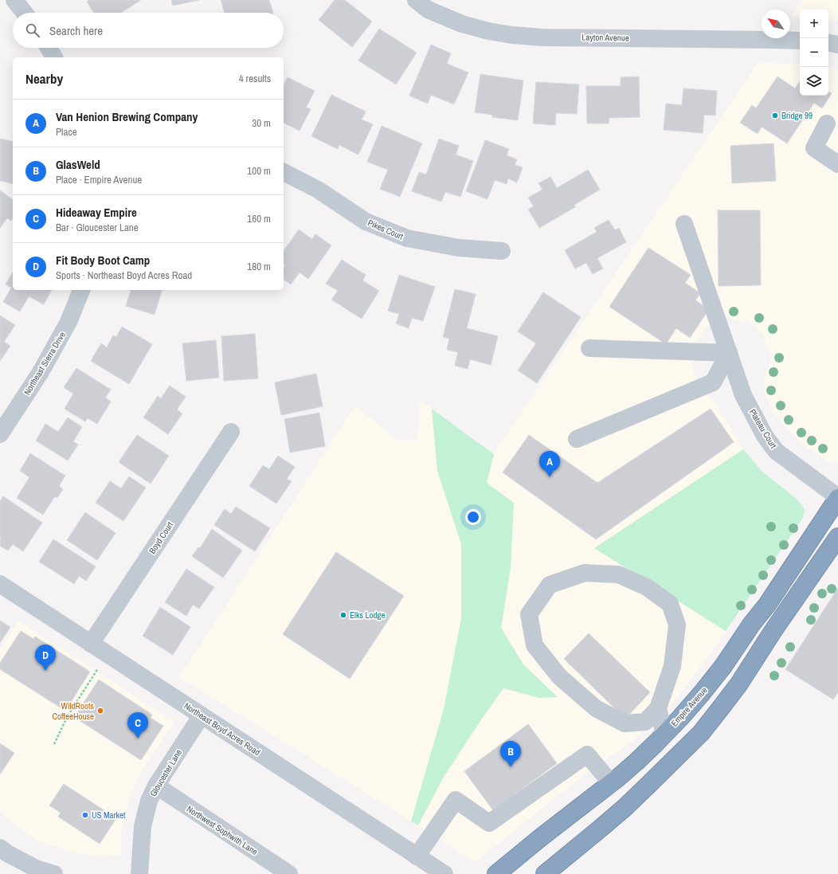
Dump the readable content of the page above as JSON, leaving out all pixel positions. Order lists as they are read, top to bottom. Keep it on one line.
{"streets":{"highway":["Empire Avenue"],"street":["Layton Avenue","Pikes Court","Northeast Sierra Drive","Plateau Court","Boyd Court","Northeast Boyd Acres Road","Gloucester Lane","Northwest Sophwith Lane"]},"crossings":[["Plateau Court","Empire Avenue"],["Boyd Court","Northeast Boyd Acres Road"],["Northeast Boyd Acres Road","Gloucester Lane"],["Gloucester Lane","Northwest Sophwith Lane"]],"places":["Bridge 99","Elks Lodge","WildRoots CoffeeHouse","US Market"],"north":"top left","page":{"map_buttons":["+","−"],"search":"Search here","heading":["Nearby","4 results"],"list":[{"mark":"A","name":"Van Henion Brewing Company","note":"Place","value":"30 m"},{"mark":"B","name":"GlasWeld","note":"Place · Empire Avenue","value":"100 m"},{"mark":"C","name":"Hideaway Empire","note":"Bar · Gloucester Lane","value":"160 m"},{"mark":"D","name":"Fit Body Boot Camp","note":"Sports · Northeast Boyd Acres Road","value":"180 m"}],"pins":["A","D","C","B"]}}
